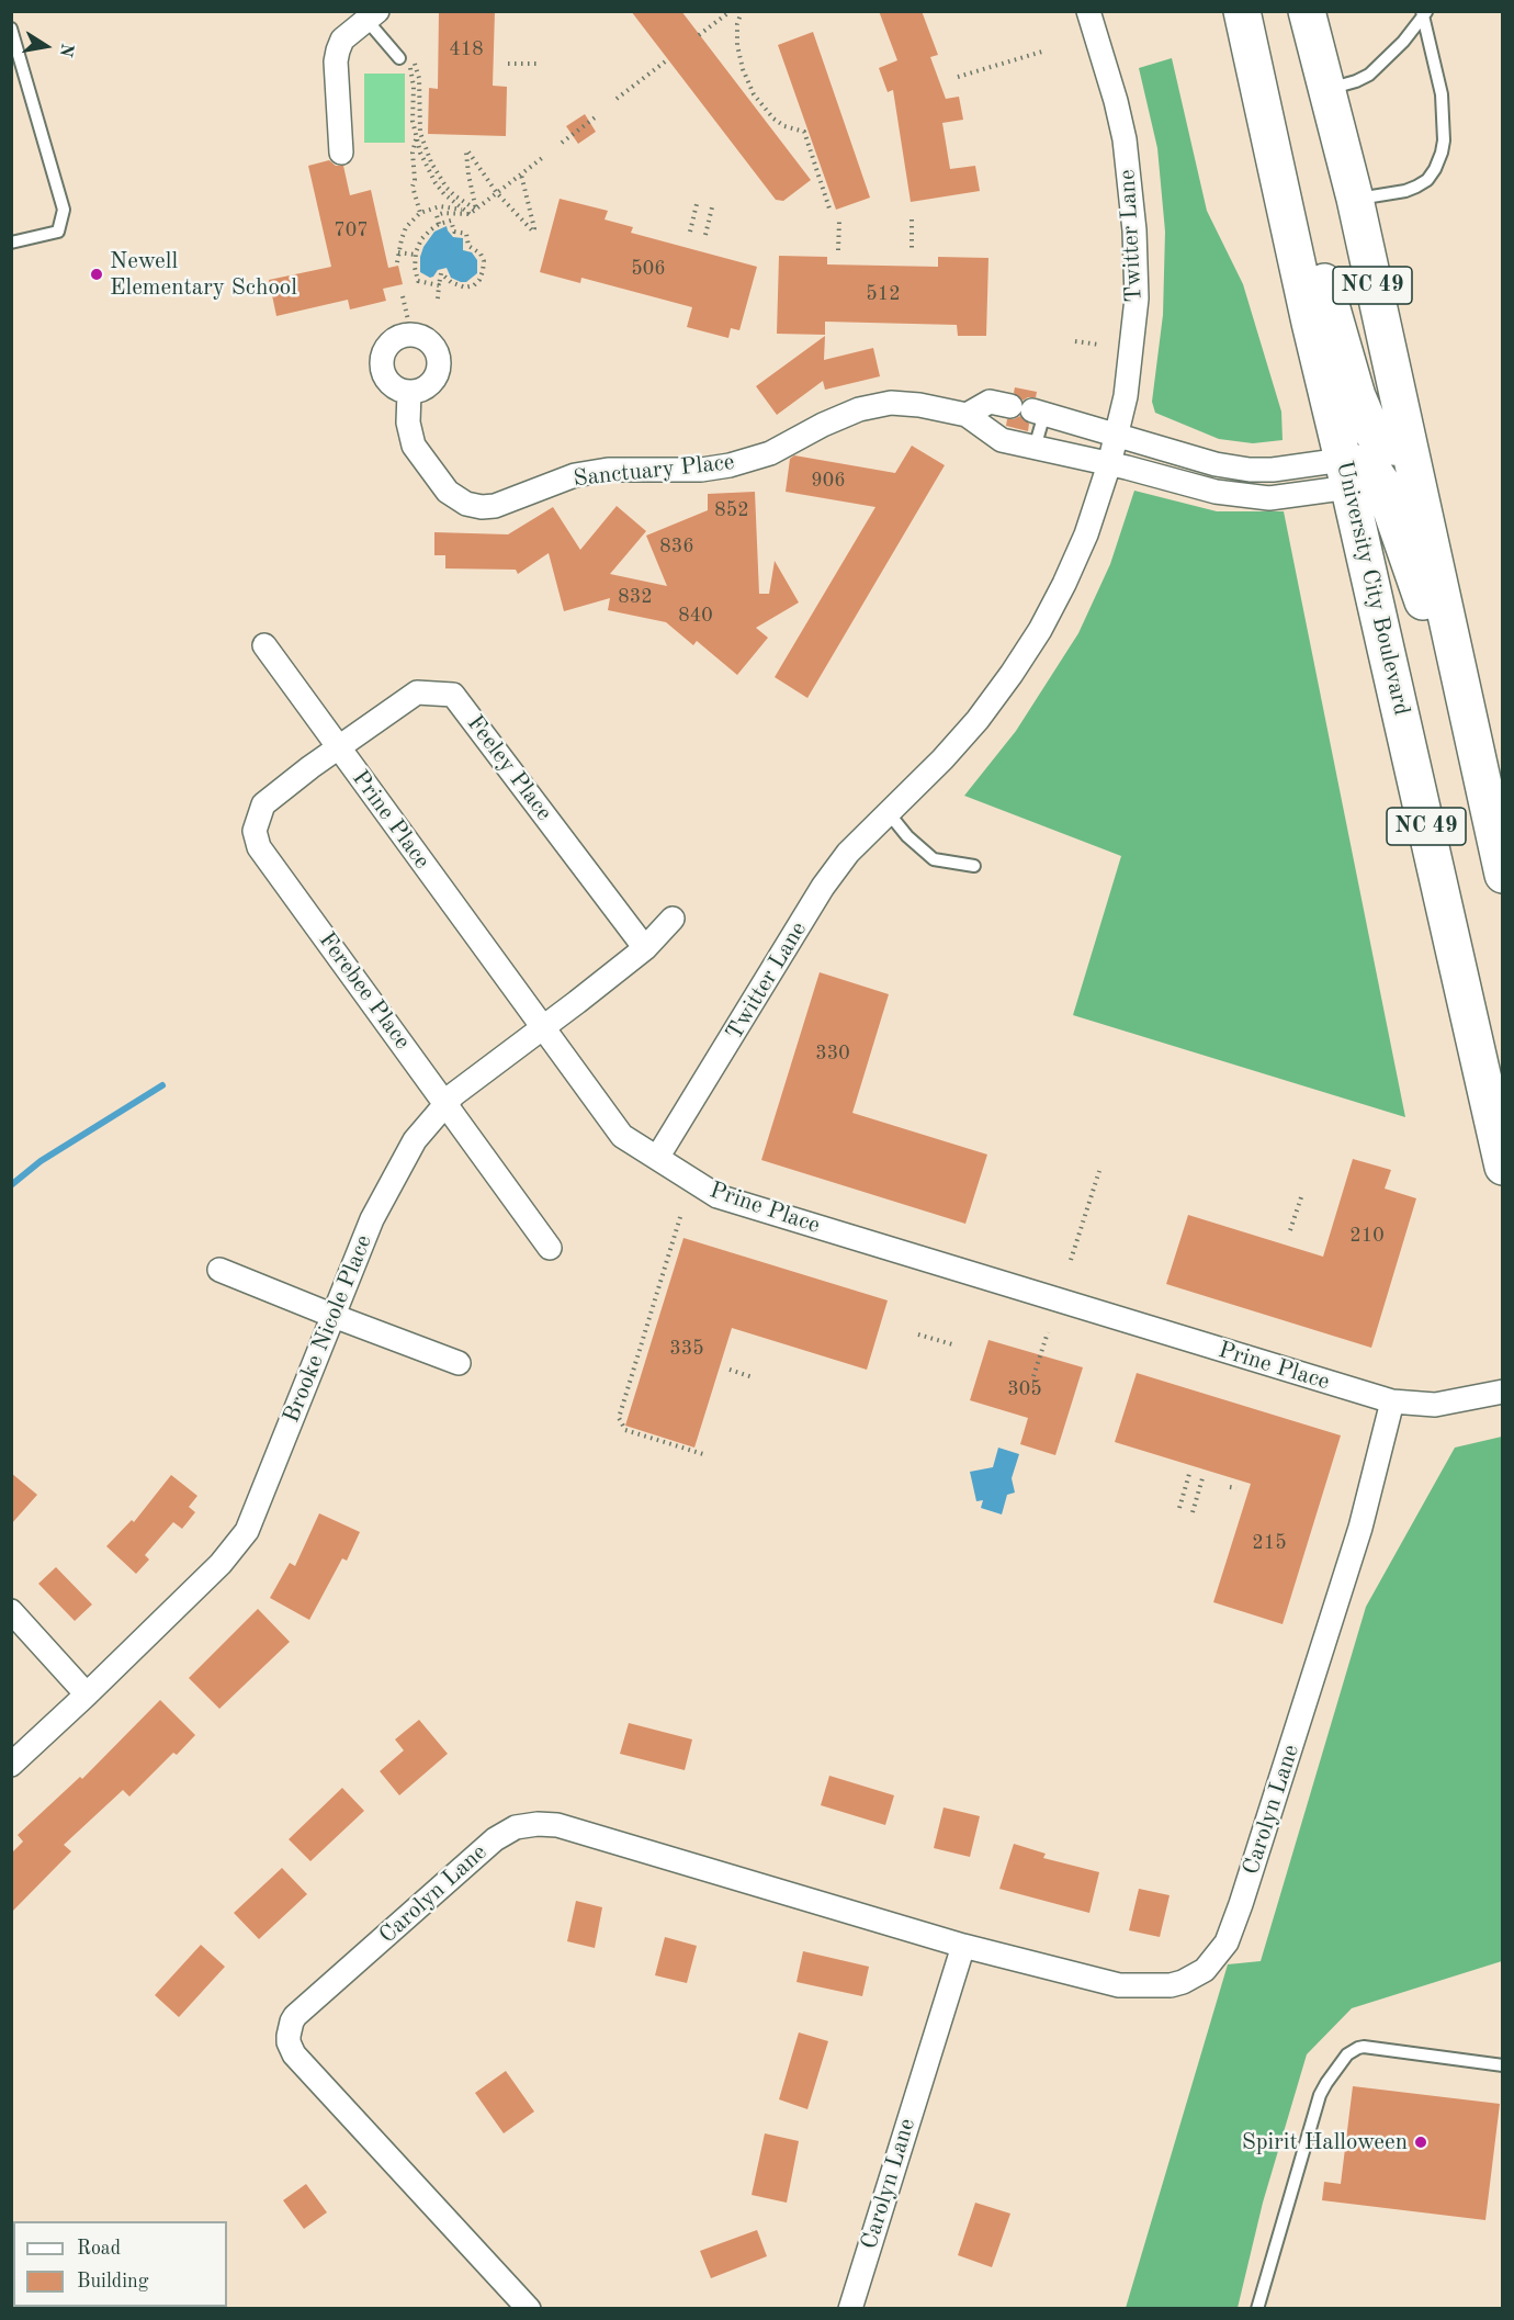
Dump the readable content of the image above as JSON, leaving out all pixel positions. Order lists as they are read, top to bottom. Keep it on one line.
{"streets":{"main road":["NC 49","University City Boulevard"],"street":["Twitter Lane","Sanctuary Place","Feeley Place","Prine Place","Ferebee Place","Brooke Nicole Place","Carolyn Lane"]},"crossings":[["Twitter Lane","Sanctuary Place"],["Twitter Lane","Prine Place"],["Sanctuary Place","University City Boulevard"],["Feeley Place","Prine Place"],["Feeley Place","Ferebee Place"],["Feeley Place","Brooke Nicole Place"],["Prine Place","Ferebee Place"],["Prine Place","Brooke Nicole Place"],["Prine Place","Carolyn Lane"],["Ferebee Place","Brooke Nicole Place"]],"places":["Newell Elementary School","Spirit Halloween"],"house_numbers":["418","707","506","512","906","852","836","832","840","330","210","335","305","215"],"legend":["Road","Building"],"north":"right"}
